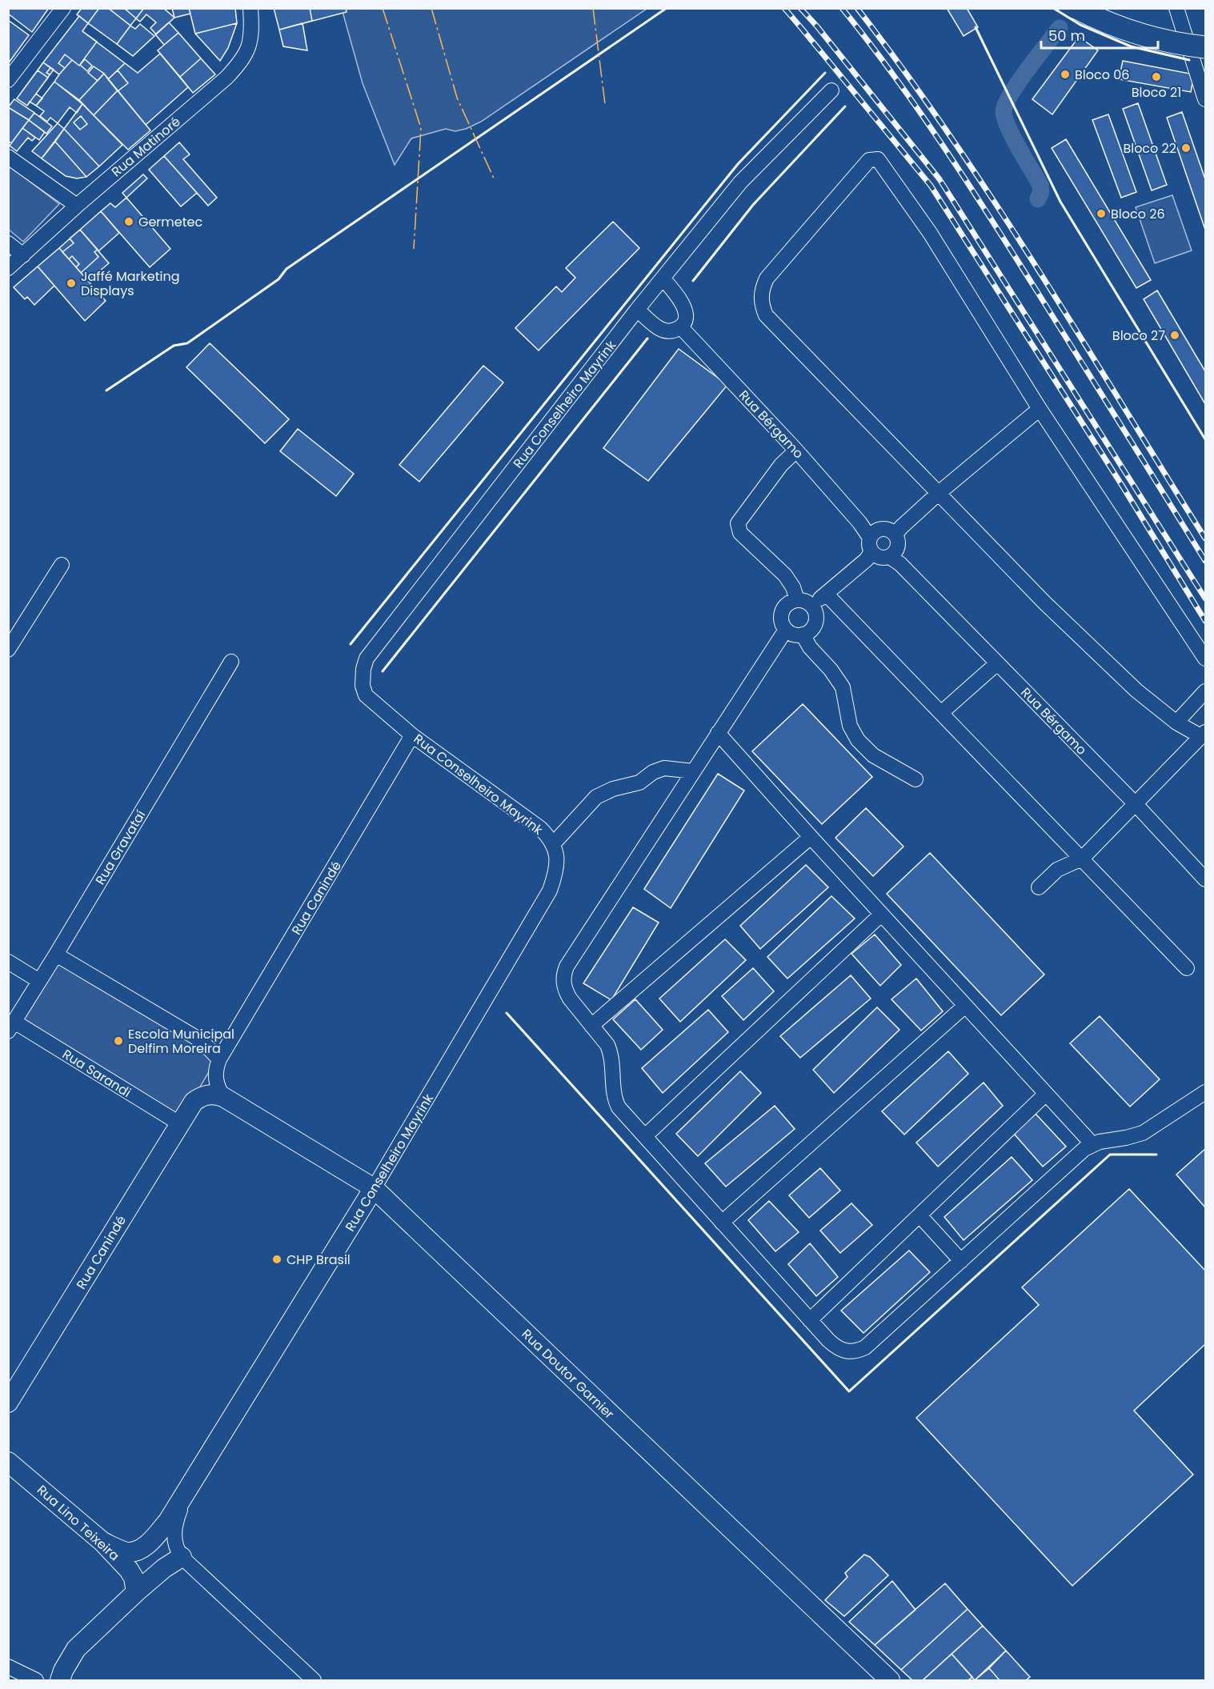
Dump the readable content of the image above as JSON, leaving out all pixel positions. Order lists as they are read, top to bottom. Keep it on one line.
{"streets":{"main road":["Rua Conselheiro Mayrink","Rua Canindé","Rua Doutor Garnier","Rua Lino Teixeira"],"street":["Rua Matinoré","Rua Bérgamo","Rua Gravataí","Rua Sarandi"]},"crossings":[["Rua Conselheiro Mayrink","Rua Canindé"],["Rua Conselheiro Mayrink","Rua Doutor Garnier"],["Rua Gravataí","Rua Sarandi"],["Rua Canindé","Rua Sarandi"],["Rua Canindé","Rua Doutor Garnier"]],"places":["Bloco 06","Bloco 21","Bloco 22","Bloco 26","Germetec","Jaffé Marketing Displays","Bloco 27","Escola Municipal Delfim Moreira","CHP Brasil"],"scale_bar":"50 m"}
